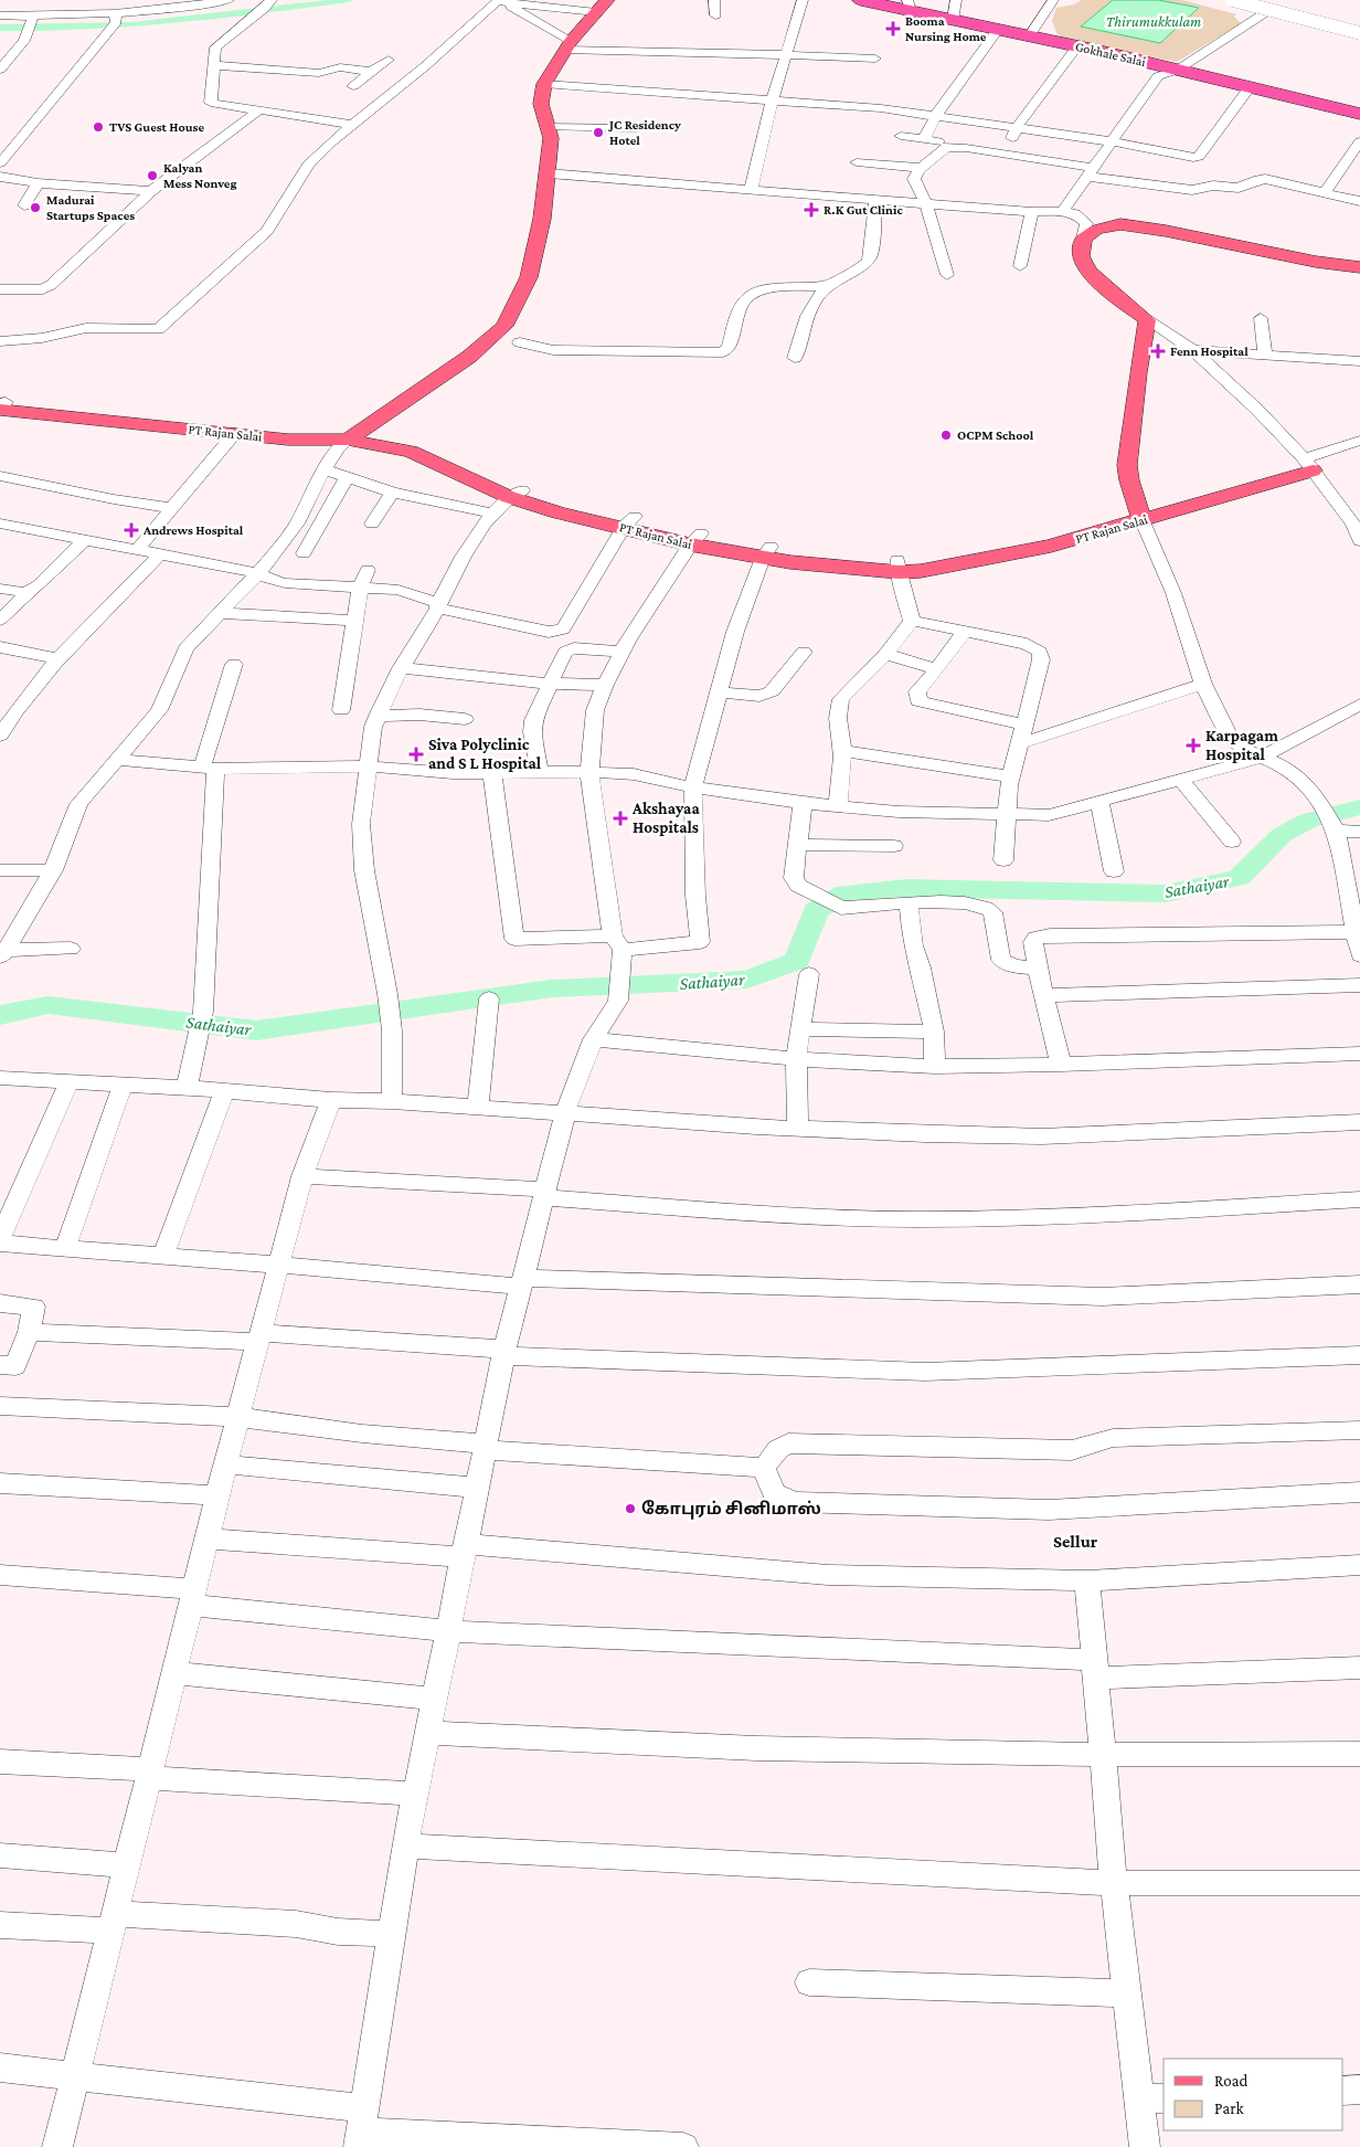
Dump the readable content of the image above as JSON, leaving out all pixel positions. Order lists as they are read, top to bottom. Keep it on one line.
{"streets":{"highway":["Gokhale Salai"],"main road":["PT Rajan Salai"]},"districts":["Sellur"],"water":["Thirumukkulam","Sathaiyar"],"places":{"health":["Booma Nursing Home","R.K Gut Clinic","Fenn Hospital","Andrews Hospital","Karpagam Hospital","Siva Polyclinic and S L Hospital","Akshayaa Hospitals"],"other":["TVS Guest House","JC Residency Hotel","Kalyan Mess Nonveg","Madurai Startups Spaces","OCPM School","கோபுரம் சினிமாஸ்"]},"legend":["Road","Park"]}
